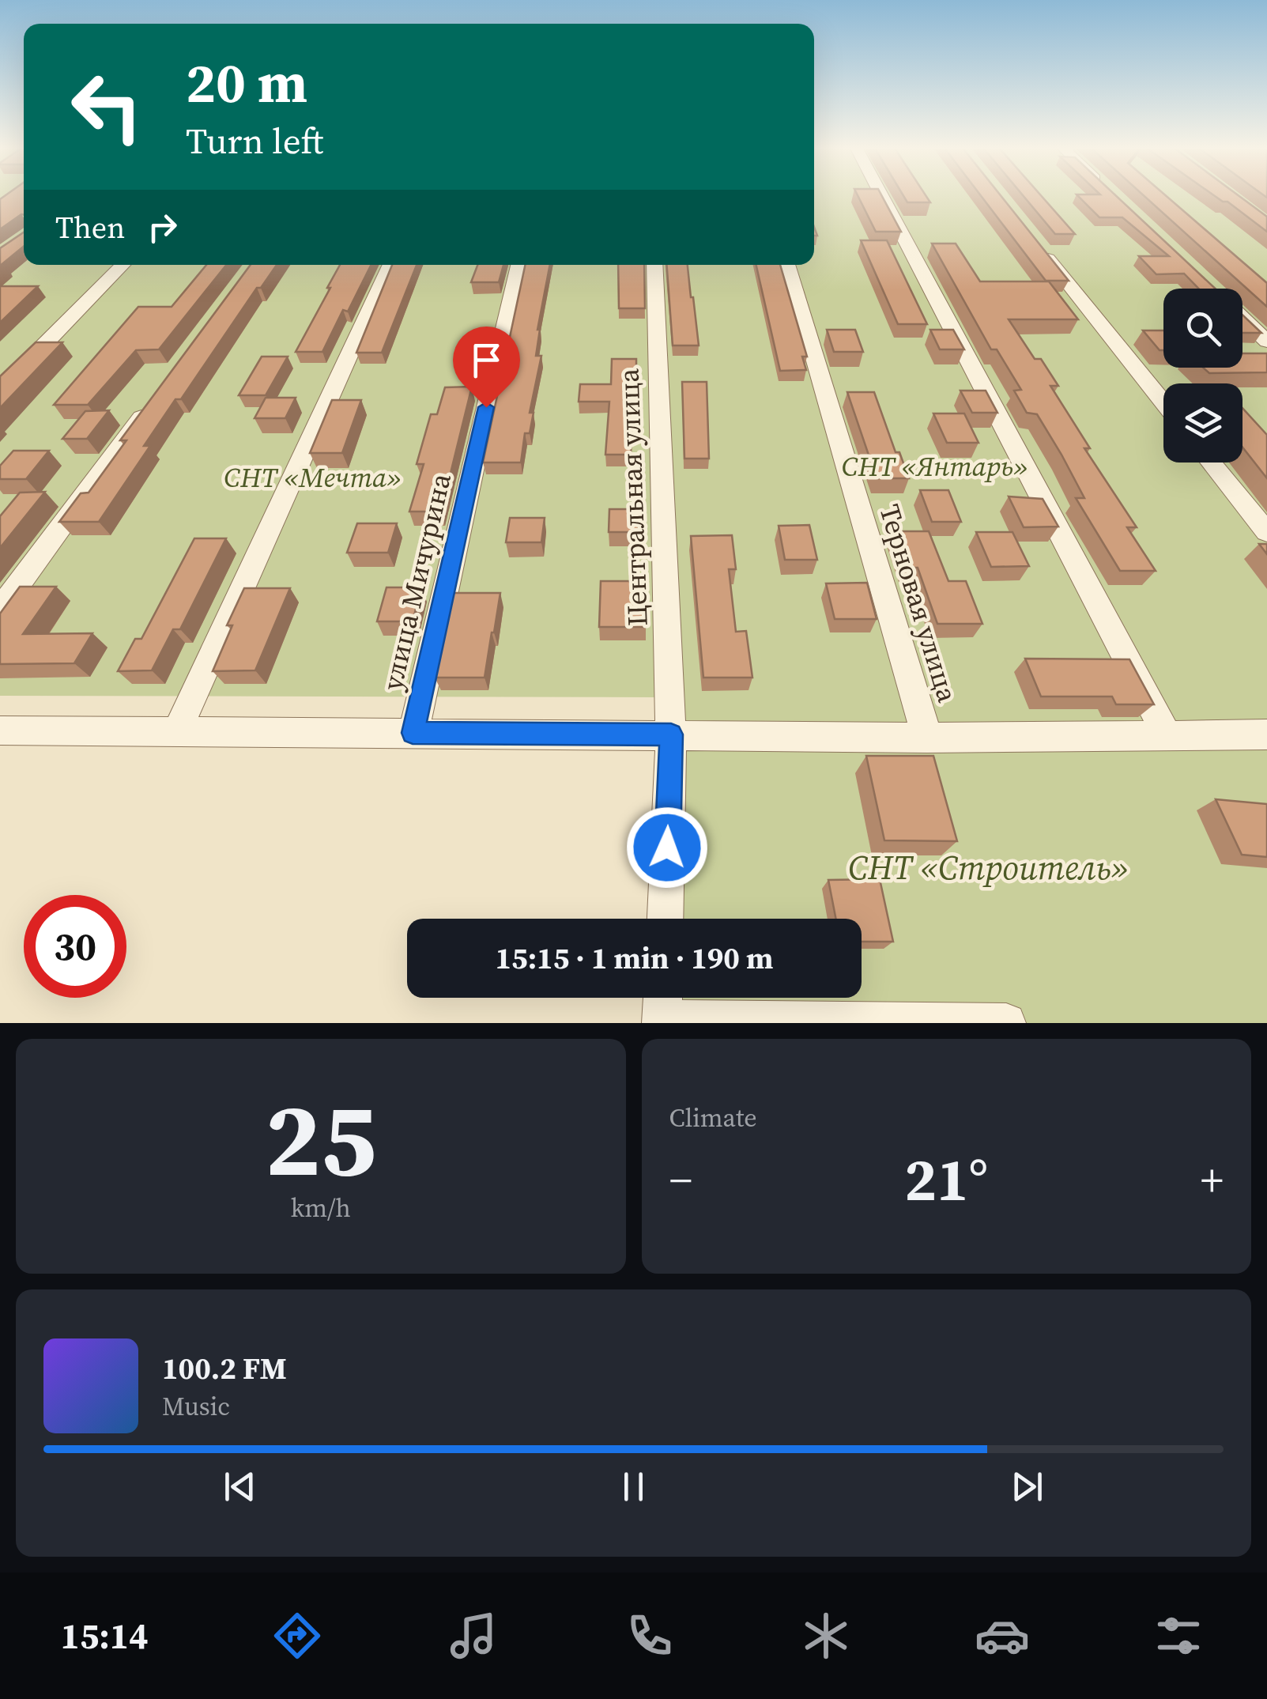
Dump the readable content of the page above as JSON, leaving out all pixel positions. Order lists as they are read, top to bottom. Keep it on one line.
{"streets":{"street":["Центральная улица","улица Мичурина","Терновая улица"]},"parks":["СНТ «Янтарь»","СНТ «Мечта»","СНТ «Строитель»"],"page":{"turn":["20 m","Turn left"],"then":"Then","limit":"30","trip":"15:15 · 1 min · 190 m","tile":[["25","km/h"],"Climate"],"heat":["−","21°","+"],"song":["100.2 FM","Music"],"tabs":"15:14"}}
